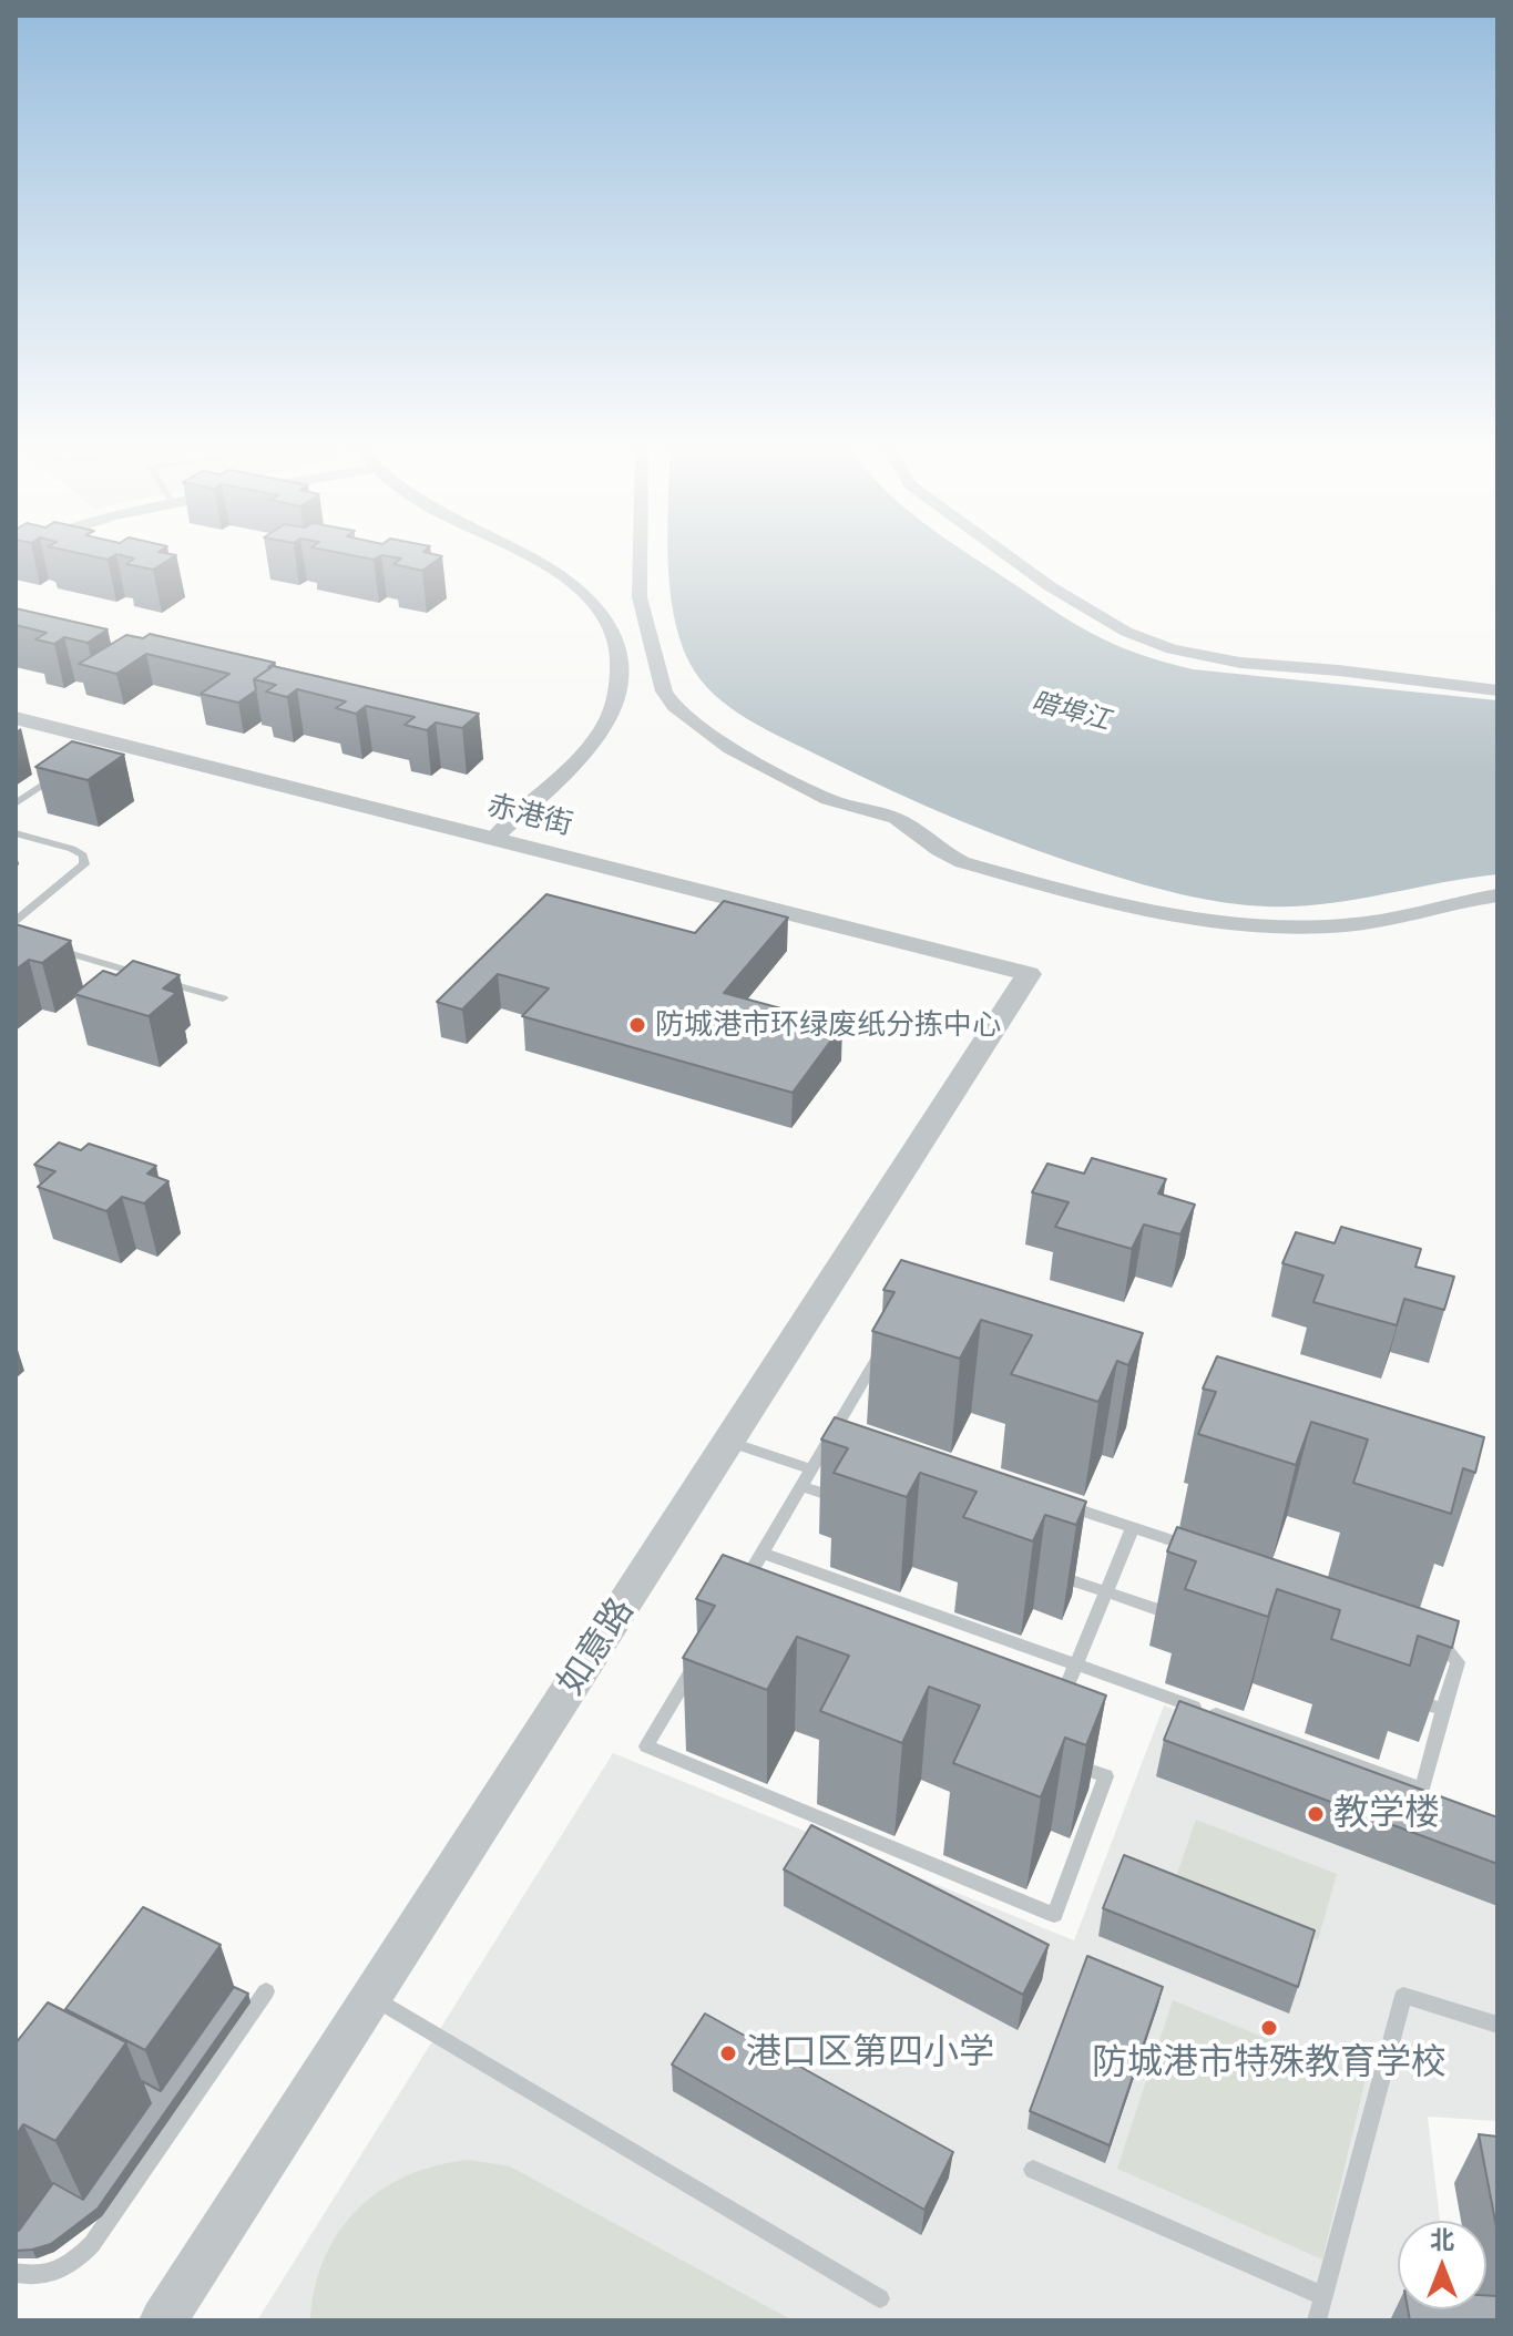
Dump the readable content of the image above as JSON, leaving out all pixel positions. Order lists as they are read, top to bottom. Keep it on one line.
{"streets":{"street":["赤港街","如意路"]},"crossings":[["赤港街","如意路"]],"water":["暗埠江"],"places":["防城港市环绿废纸分拣中心","教学楼","防城港市特殊教育学校","港口区第四小学"],"north":"top"}
